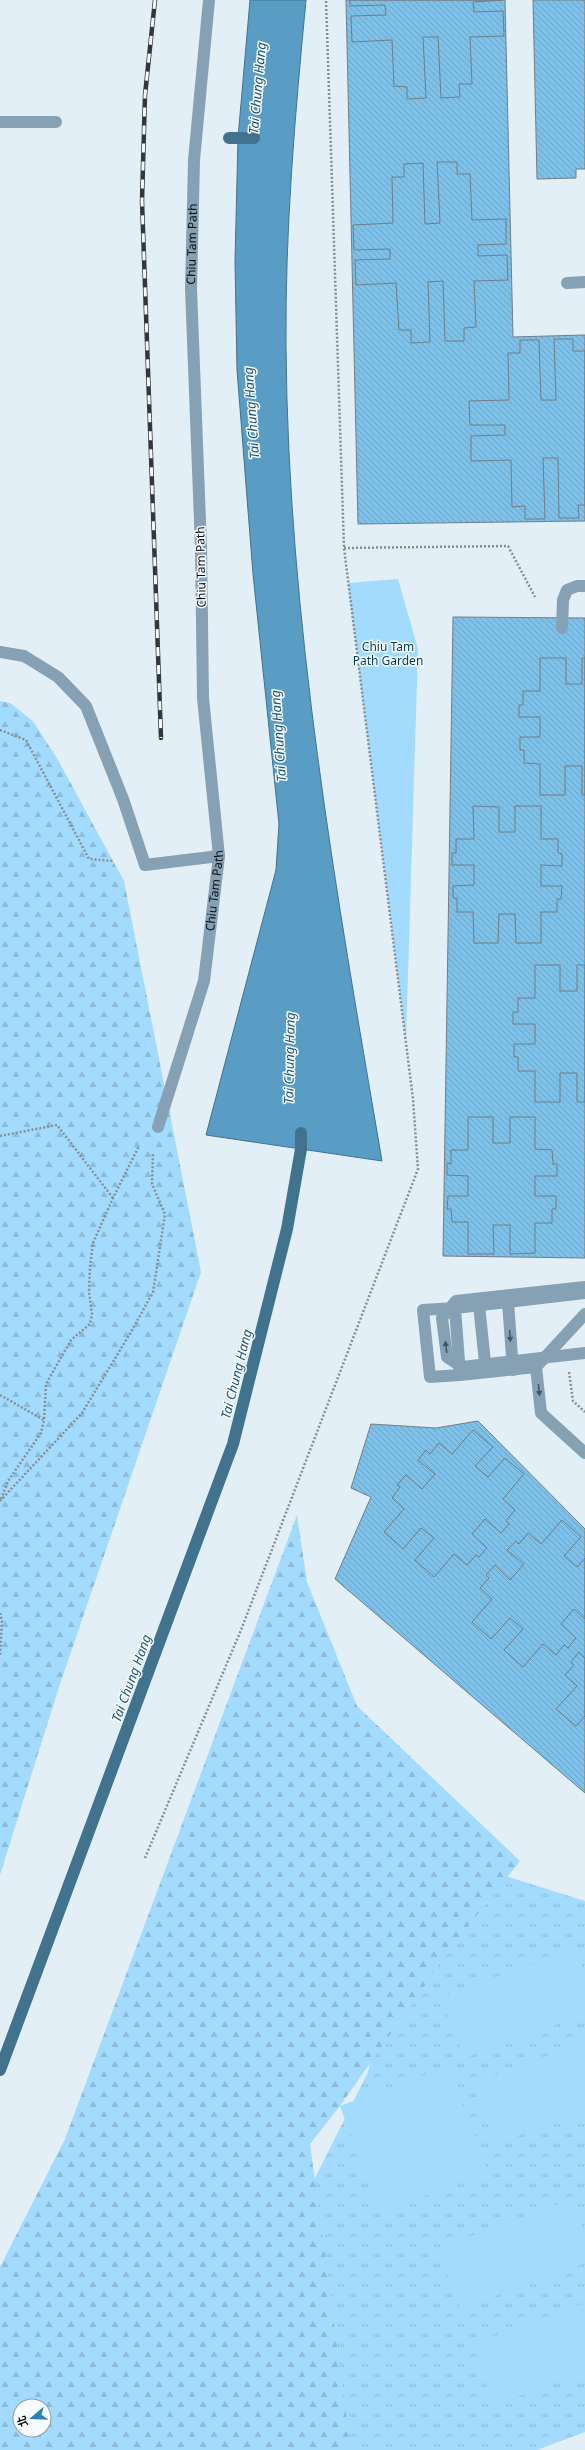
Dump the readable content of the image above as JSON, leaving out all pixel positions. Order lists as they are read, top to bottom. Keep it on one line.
{"streets":{"street":["Chiu Tam Path"]},"water":["Tai Chung Hang"],"parks":["Chiu Tam Path Garden"],"north":"left"}
